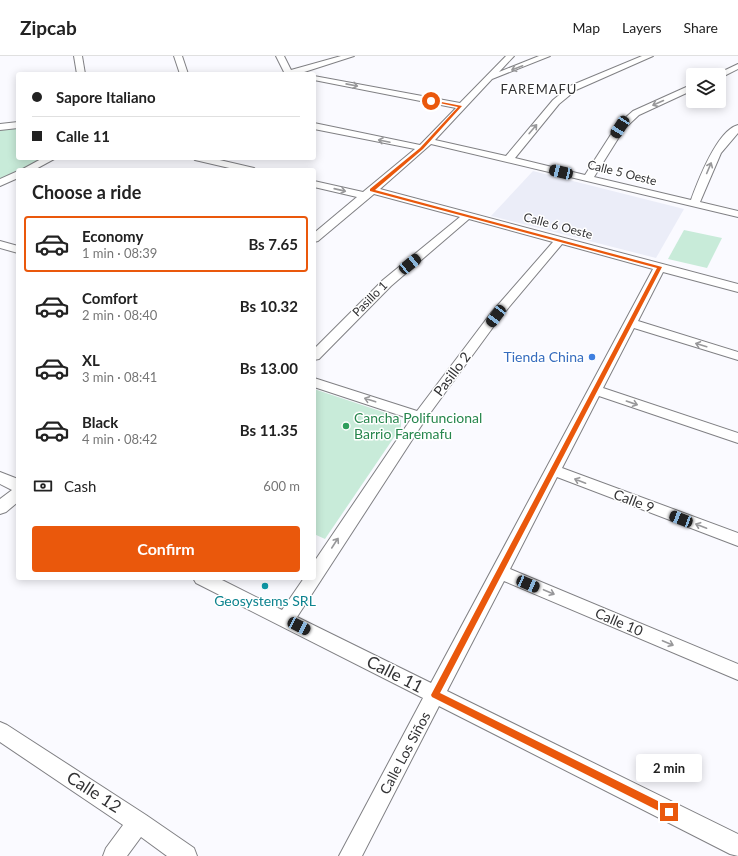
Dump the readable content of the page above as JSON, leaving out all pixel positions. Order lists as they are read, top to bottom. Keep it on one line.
{"streets":{"street":["Calle 5 Oeste","Calle 6 Oeste","Pasillo 1","Pasillo 2","Calle 9","Calle 10","Calle 11","Calle Los Siños","Calle 12"]},"crossings":[["Calle 6 Oeste","Pasillo 1"],["Calle 6 Oeste","Pasillo 2"],["Calle 6 Oeste","Calle Los Siños"],["Pasillo 2","Calle 11"],["Calle 9","Calle Los Siños"],["Calle 10","Calle Los Siños"],["Calle 11","Calle Los Siños"]],"one_way":["Pasillo 2","Calle 10"],"districts":["FAREMAFU"],"places":["Tienda China","Cancha Polifuncional Barrio Faremafu","Geosystems SRL"],"page":{"header":"Zipcab","nav":["Map","Layers","Share"],"banner":["Sapore Italiano","Calle 11"],"heading":"Choose a ride","list":[{"name":"Economy","note":"1 min · 08:39","value":"Bs 7.65"},{"name":"Comfort","note":"2 min · 08:40","value":"Bs 10.32"},{"name":"XL","note":"3 min · 08:41","value":"Bs 13.00"},{"name":"Black","note":"4 min · 08:42","value":"Bs 11.35"}],"pay":["Cash","600 m"],"buttons":"Confirm","bubble":"2 min"}}
